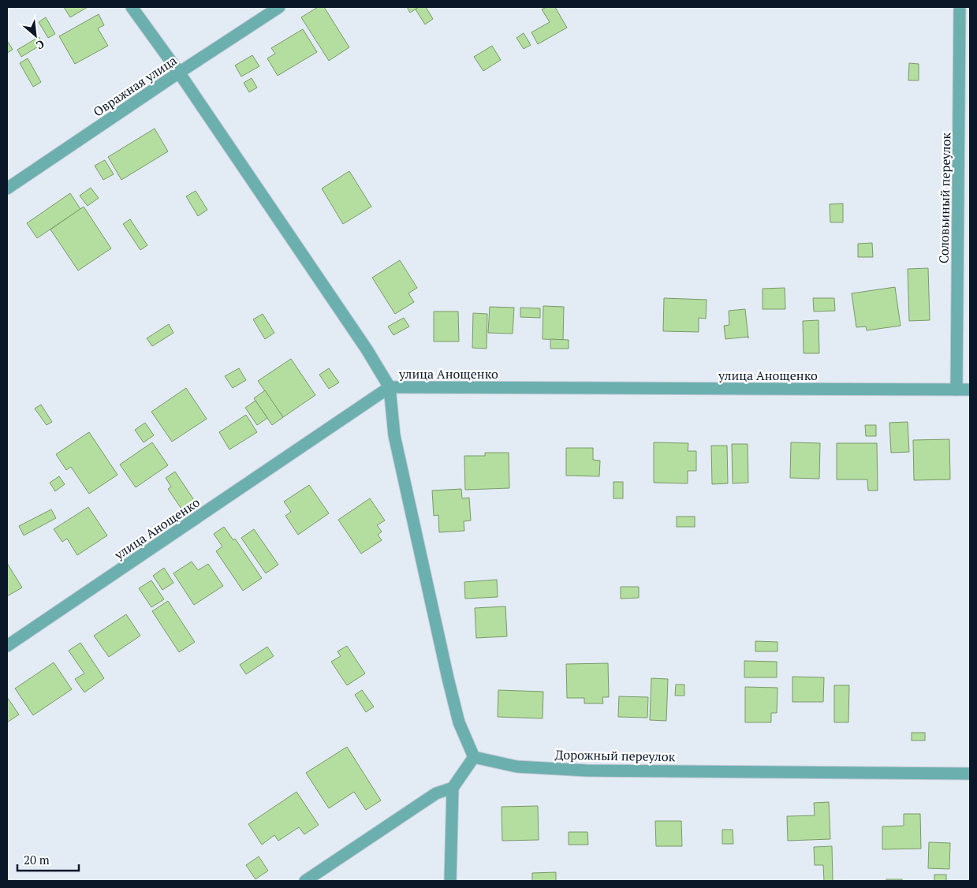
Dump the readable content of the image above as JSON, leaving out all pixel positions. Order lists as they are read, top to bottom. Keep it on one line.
{"streets":{"street":["Овражная улица","Соловьиный переулок","улица Анощенко","Дорожный переулок"]},"crossings":[["Соловьиный переулок","улица Анощенко"]],"scale_bar":"20 m","north":"bottom right"}
